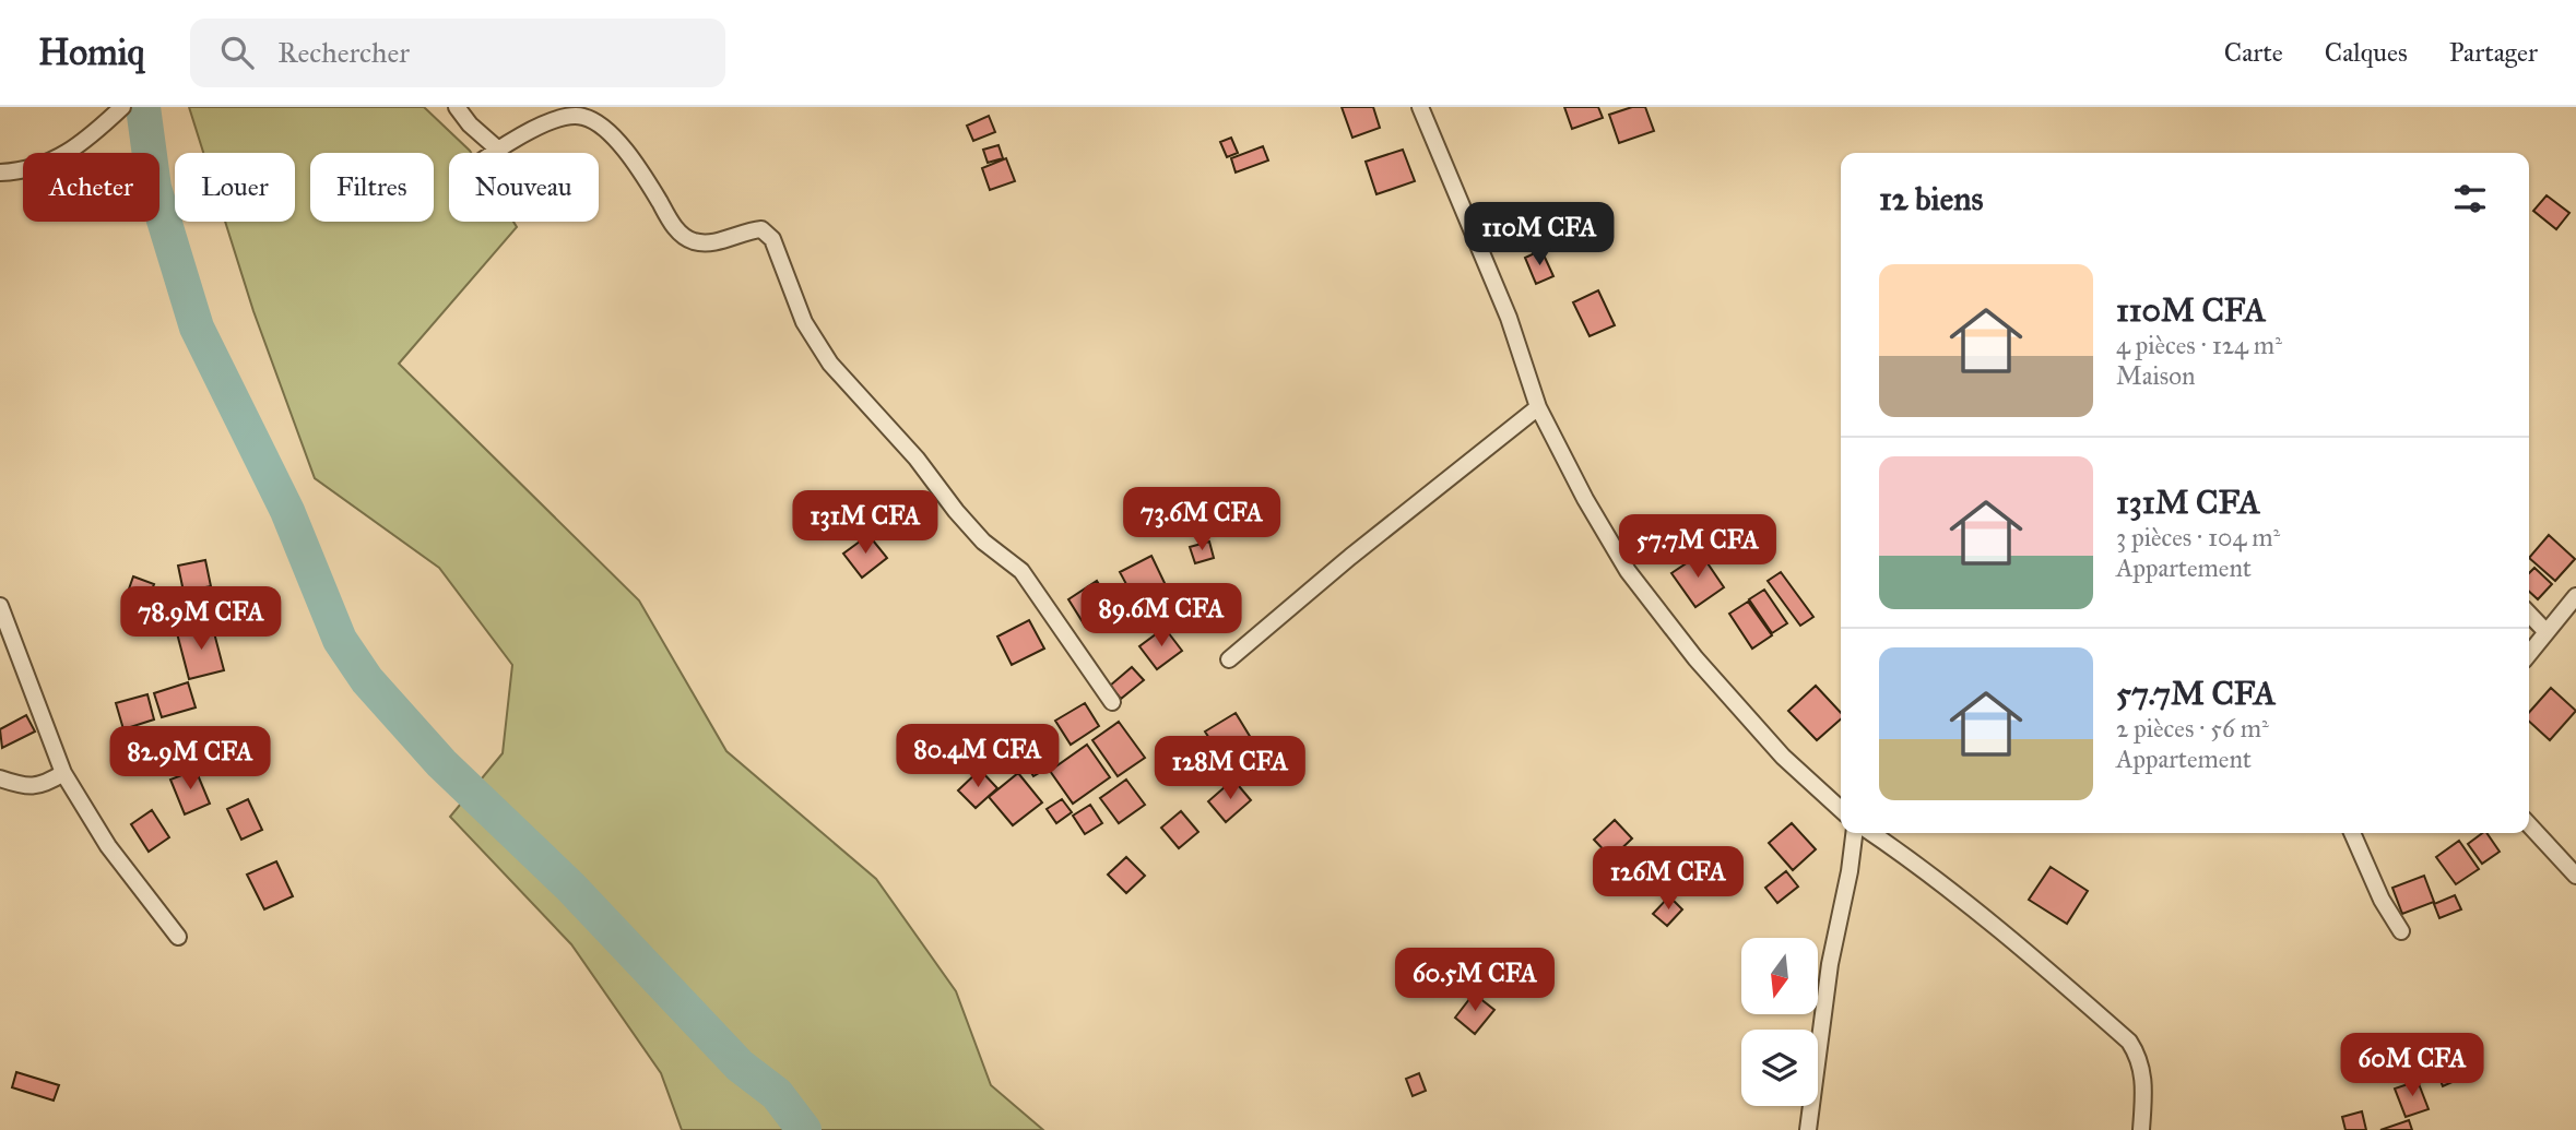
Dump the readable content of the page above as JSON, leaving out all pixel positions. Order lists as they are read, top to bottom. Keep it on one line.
{"north":"bottom","page":{"header":"Homiq","search":"Rechercher","nav":["Carte","Calques","Partager"],"chip":["Acheter","Louer","Filtres","Nouveau"],"heading":"12 biens","price":["110M CFA","73.6M CFA","131M CFA","57.7M CFA","89.6M CFA","78.9M CFA","80.4M CFA","82.9M CFA","128M CFA","126M CFA","60.5M CFA","60M CFA"],"list":[{"name":"110M CFA","note":"4 pièces · 124 m² · Maison"},{"name":"131M CFA","note":"3 pièces · 104 m² · Appartement"},{"name":"57.7M CFA","note":"2 pièces · 56 m² · Appartement"}]}}
